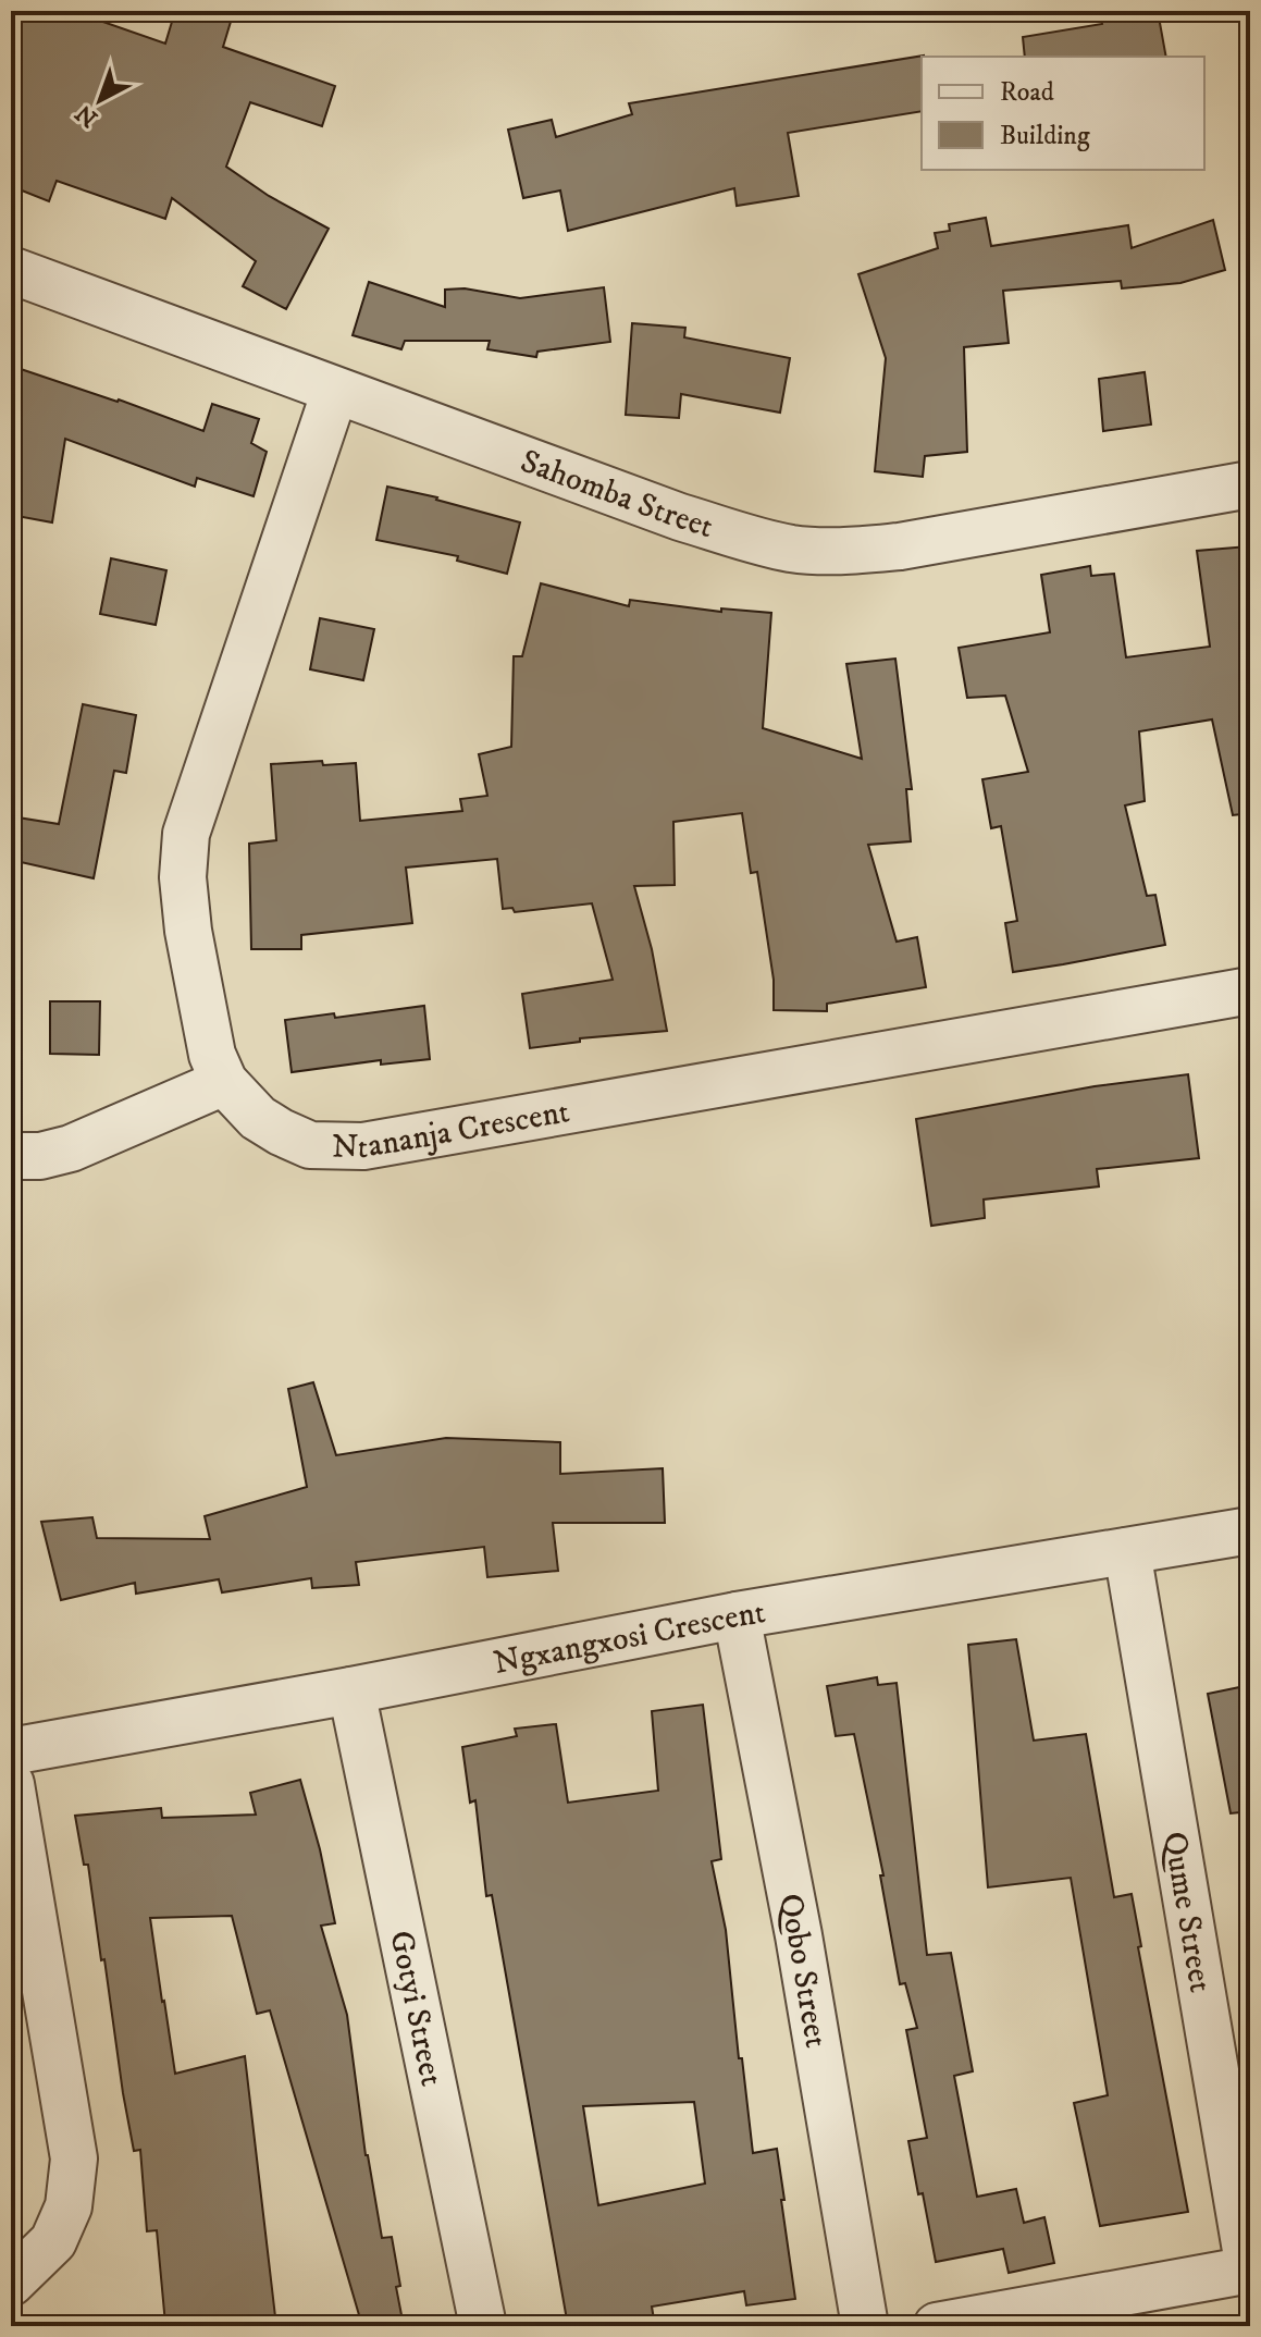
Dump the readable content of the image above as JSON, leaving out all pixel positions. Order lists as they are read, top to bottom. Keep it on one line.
{"streets":{"street":["Sahomba Street","Ntananja Crescent","Ngxangxosi Crescent","Qume Street","Qobo Street","Gotyi Street"]},"crossings":[["Sahomba Street","Ntananja Crescent"],["Ngxangxosi Crescent","Qume Street"],["Ngxangxosi Crescent","Qobo Street"],["Ngxangxosi Crescent","Gotyi Street"]],"legend":["Road","Building"],"north":"bottom left"}
